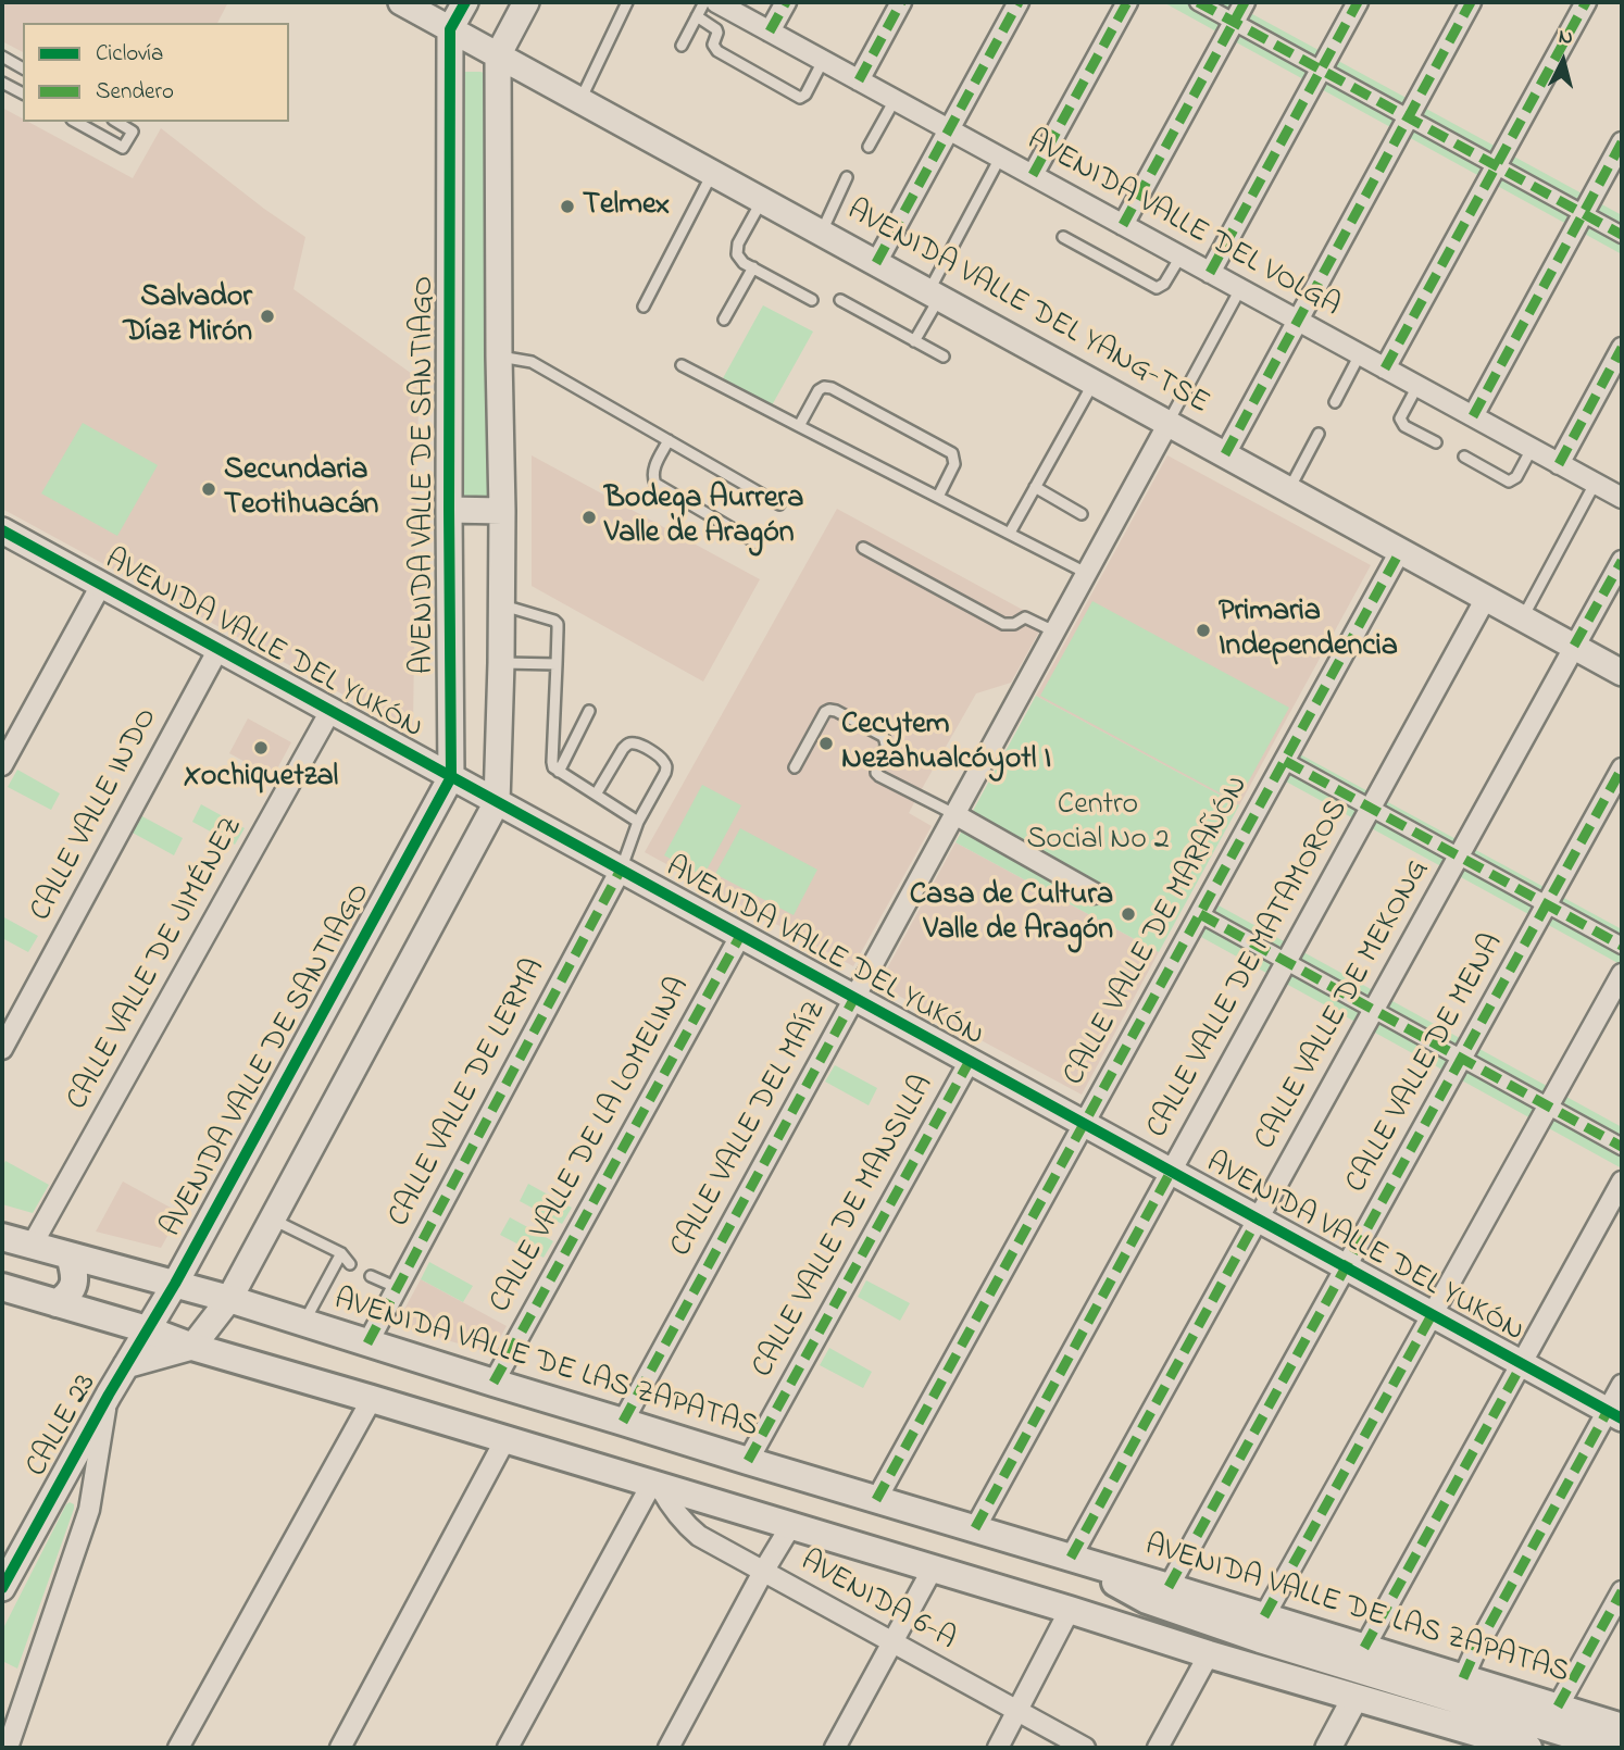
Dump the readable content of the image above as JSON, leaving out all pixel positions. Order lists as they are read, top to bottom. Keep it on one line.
{"streets":{"main road":["AVENIDA VALLE DE LAS ZAPATAS"],"street":["AVENIDA VALLE DEL VOLGA","AVENIDA VALLE DEL YANG-TSE","AVENIDA VALLE DE SANTIAGO","AVENIDA VALLE DEL YUKÓN","CALLE VALLE INDO","CALLE VALLE DE MARAÑÓN","CALLE VALLE DE JIMÉNEZ","CALLE VALLE DE MATAMOROS","CALLE VALLE DE MEKONG","CALLE VALLE DE MENA","CALLE VALLE DE LERMA","CALLE VALLE DEL MAÍZ","CALLE VALLE DE LA LOMELINA","CALLE VALLE DE MANSILLA","CALLE 23","AVENIDA 6-A"]},"crossings":[["AVENIDA VALLE DEL YANG-TSE","AVENIDA VALLE DE SANTIAGO"],["AVENIDA VALLE DEL YANG-TSE","CALLE VALLE DE MARAÑÓN"],["AVENIDA VALLE DEL YANG-TSE","CALLE VALLE DE MATAMOROS"],["AVENIDA VALLE DEL YANG-TSE","CALLE VALLE DE MEKONG"],["AVENIDA VALLE DEL YANG-TSE","CALLE VALLE DEL MAÍZ"],["AVENIDA VALLE DE SANTIAGO","AVENIDA VALLE DEL YUKÓN"],["AVENIDA VALLE DE SANTIAGO","AVENIDA VALLE DE LAS ZAPATAS"],["AVENIDA VALLE DE SANTIAGO","CALLE 23"],["AVENIDA VALLE DEL YUKÓN","CALLE VALLE INDO"],["AVENIDA VALLE DEL YUKÓN","CALLE VALLE DE MARAÑÓN"],["AVENIDA VALLE DEL YUKÓN","CALLE VALLE DE JIMÉNEZ"],["AVENIDA VALLE DEL YUKÓN","CALLE VALLE DE MATAMOROS"],["AVENIDA VALLE DEL YUKÓN","CALLE VALLE DE MEKONG"],["AVENIDA VALLE DEL YUKÓN","CALLE VALLE DE MENA"],["AVENIDA VALLE DEL YUKÓN","CALLE VALLE DE LERMA"],["AVENIDA VALLE DEL YUKÓN","CALLE VALLE DEL MAÍZ"],["AVENIDA VALLE DEL YUKÓN","CALLE VALLE DE LA LOMELINA"],["AVENIDA VALLE DEL YUKÓN","CALLE VALLE DE MANSILLA"],["CALLE VALLE DE MARAÑÓN","AVENIDA VALLE DE LAS ZAPATAS"],["CALLE VALLE DE JIMÉNEZ","AVENIDA VALLE DE LAS ZAPATAS"],["CALLE VALLE DE MATAMOROS","AVENIDA VALLE DE LAS ZAPATAS"],["CALLE VALLE DE MEKONG","AVENIDA VALLE DE LAS ZAPATAS"],["CALLE VALLE DE MENA","AVENIDA VALLE DE LAS ZAPATAS"],["CALLE VALLE DE LERMA","AVENIDA VALLE DE LAS ZAPATAS"],["CALLE VALLE DEL MAÍZ","AVENIDA VALLE DE LAS ZAPATAS"],["CALLE VALLE DE LA LOMELINA","AVENIDA VALLE DE LAS ZAPATAS"],["CALLE VALLE DE MANSILLA","AVENIDA VALLE DE LAS ZAPATAS"],["AVENIDA VALLE DE LAS ZAPATAS","CALLE 23"],["AVENIDA VALLE DE LAS ZAPATAS","AVENIDA 6-A"]],"parks":["Centro Social No 2"],"places":["Telmex","Salvador Díaz Mirón","Secundaria Teotihuacán","Bodega Aurrera Valle de Aragón","Primaria Independencia","Cecytem Nezahualcóyotl I","Xochiquetzal","Casa de Cultura Valle de Aragón"],"legend":["Ciclovía","Sendero"],"north":"top"}
